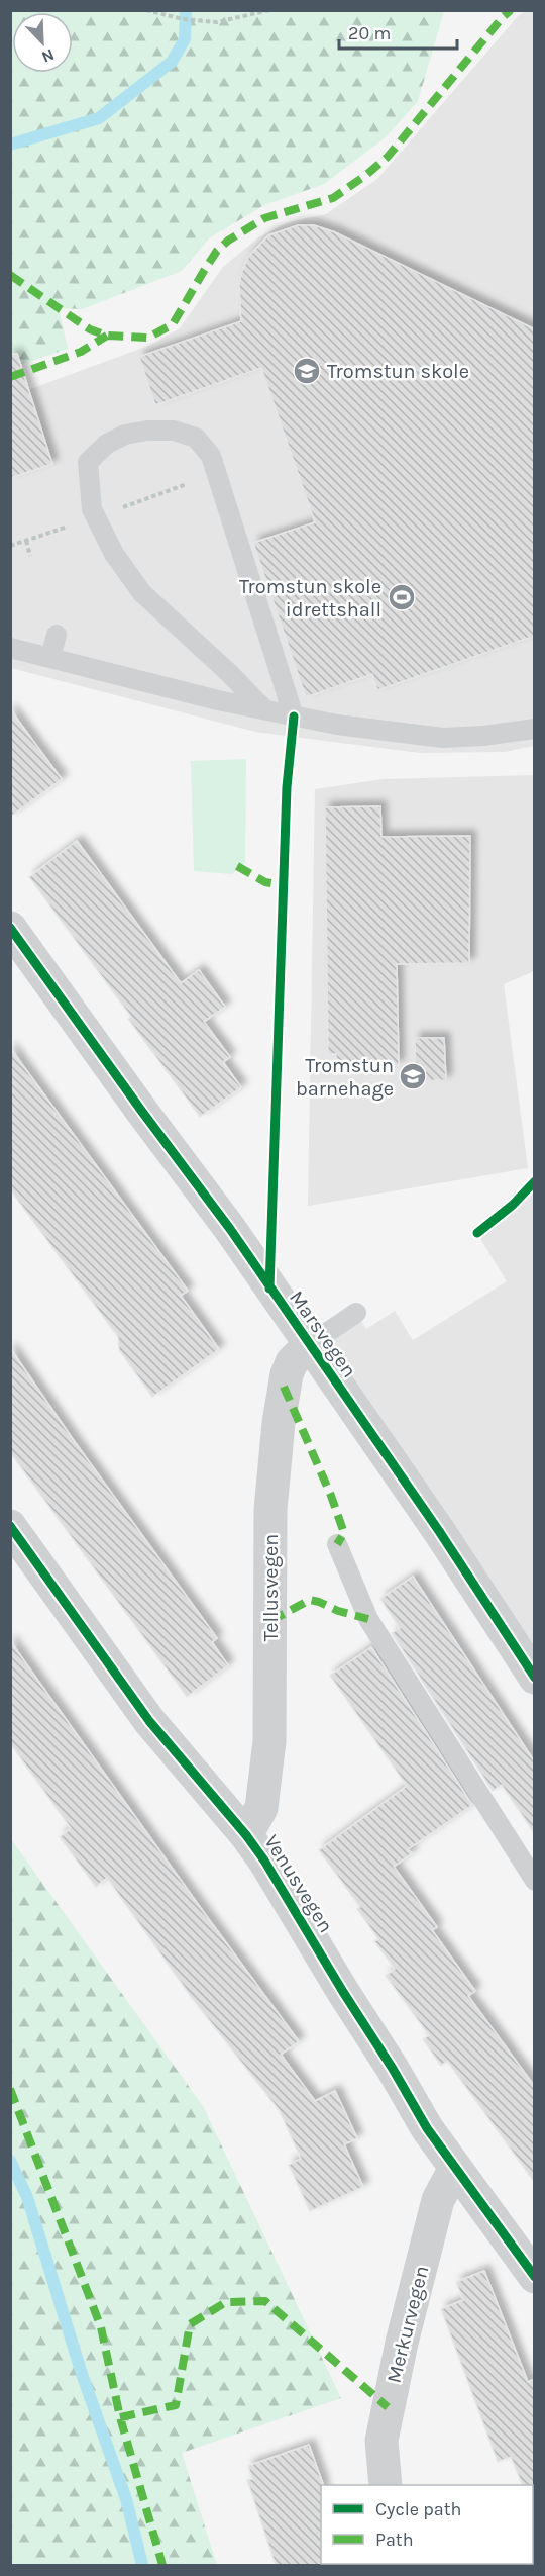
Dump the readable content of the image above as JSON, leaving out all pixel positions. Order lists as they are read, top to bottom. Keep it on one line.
{"streets":{"street":["Marsvegen","Tellusvegen","Venusvegen","Merkurvegen"]},"crossings":[["Marsvegen","Tellusvegen"],["Tellusvegen","Venusvegen"],["Venusvegen","Merkurvegen"]],"places":{"school or university":["Tromstun skole","Tromstun barnehage"],"sports":["Tromstun skole idrettshall"]},"legend":["Cycle path","Path"],"scale_bar":"20 m","north":"bottom right"}
